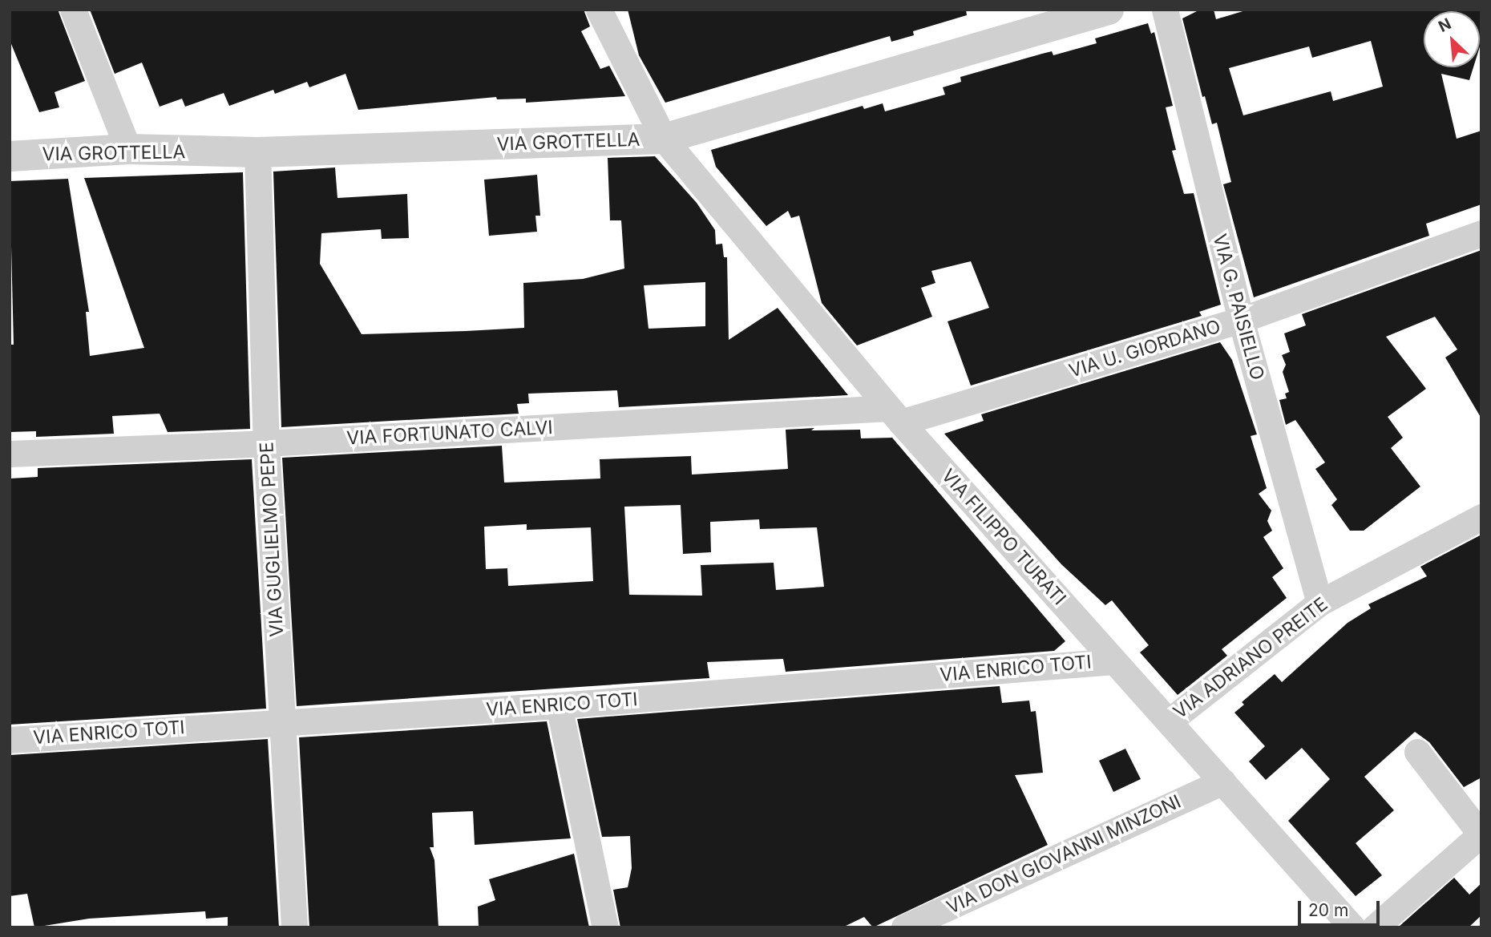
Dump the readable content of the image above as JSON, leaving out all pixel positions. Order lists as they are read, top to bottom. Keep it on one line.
{"streets":{"street":["VIA GROTTELLA","VIA G. PAISIELLO","VIA U. GIORDANO","VIA FORTUNATO CALVI","VIA FILIPPO TURATI","VIA GUGLIELMO PEPE","VIA ADRIANO PREITE","VIA ENRICO TOTI","VIA DON GIOVANNI MINZONI"]},"crossings":[["VIA GROTTELLA","VIA FILIPPO TURATI"],["VIA GROTTELLA","VIA GUGLIELMO PEPE"],["VIA G. PAISIELLO","VIA U. GIORDANO"],["VIA G. PAISIELLO","VIA ADRIANO PREITE"],["VIA U. GIORDANO","VIA FORTUNATO CALVI"],["VIA U. GIORDANO","VIA FILIPPO TURATI"],["VIA FORTUNATO CALVI","VIA FILIPPO TURATI"],["VIA FORTUNATO CALVI","VIA GUGLIELMO PEPE"],["VIA FILIPPO TURATI","VIA ADRIANO PREITE"],["VIA FILIPPO TURATI","VIA ENRICO TOTI"],["VIA FILIPPO TURATI","VIA DON GIOVANNI MINZONI"],["VIA GUGLIELMO PEPE","VIA ENRICO TOTI"]],"scale_bar":"20 m","north":"top left"}
